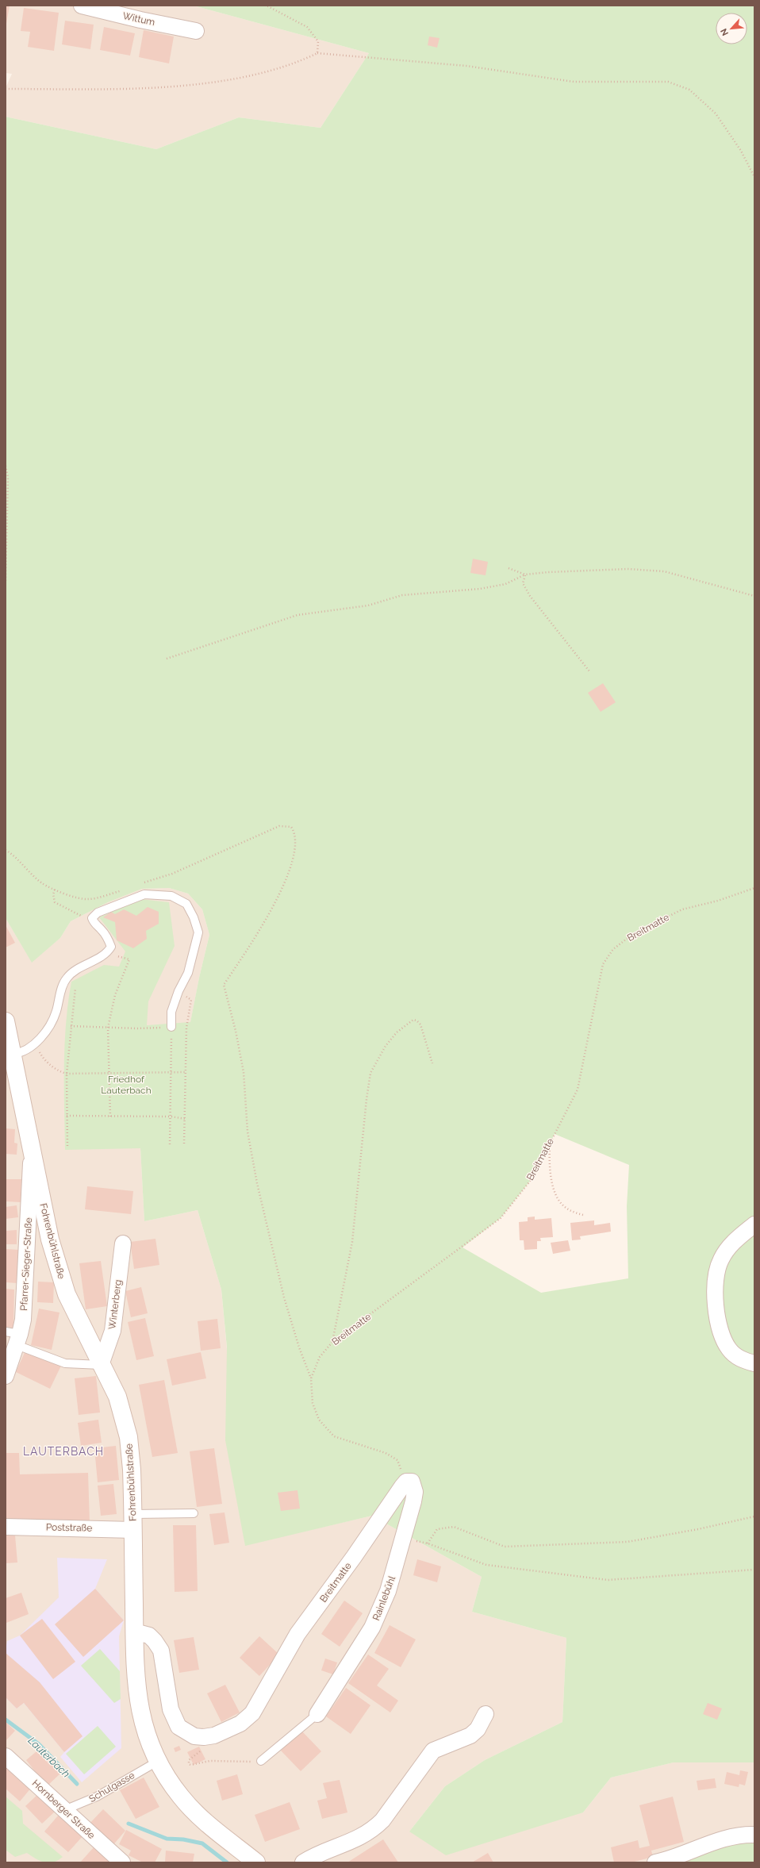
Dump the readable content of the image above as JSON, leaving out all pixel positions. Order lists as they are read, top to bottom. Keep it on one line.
{"streets":{"main road":["Fohrenbühlstraße"],"street":["Wittum","Breitmatte","Pfarrer-Sieger-Straße","Winterberg","Poststraße","Rainlebühl","Hornberger Straße"],"lane":["Schulgasse"]},"crossings":[["Breitmatte","Fohrenbühlstraße"],["Breitmatte","Rainlebühl"],["Fohrenbühlstraße","Pfarrer-Sieger-Straße"],["Fohrenbühlstraße","Winterberg"],["Fohrenbühlstraße","Poststraße"],["Fohrenbühlstraße","Schulgasse"],["Schulgasse","Hornberger Straße"]],"districts":["LAUTERBACH"],"water":["Lauterbach"],"parks":["Friedhof Lauterbach"],"north":"bottom left"}
